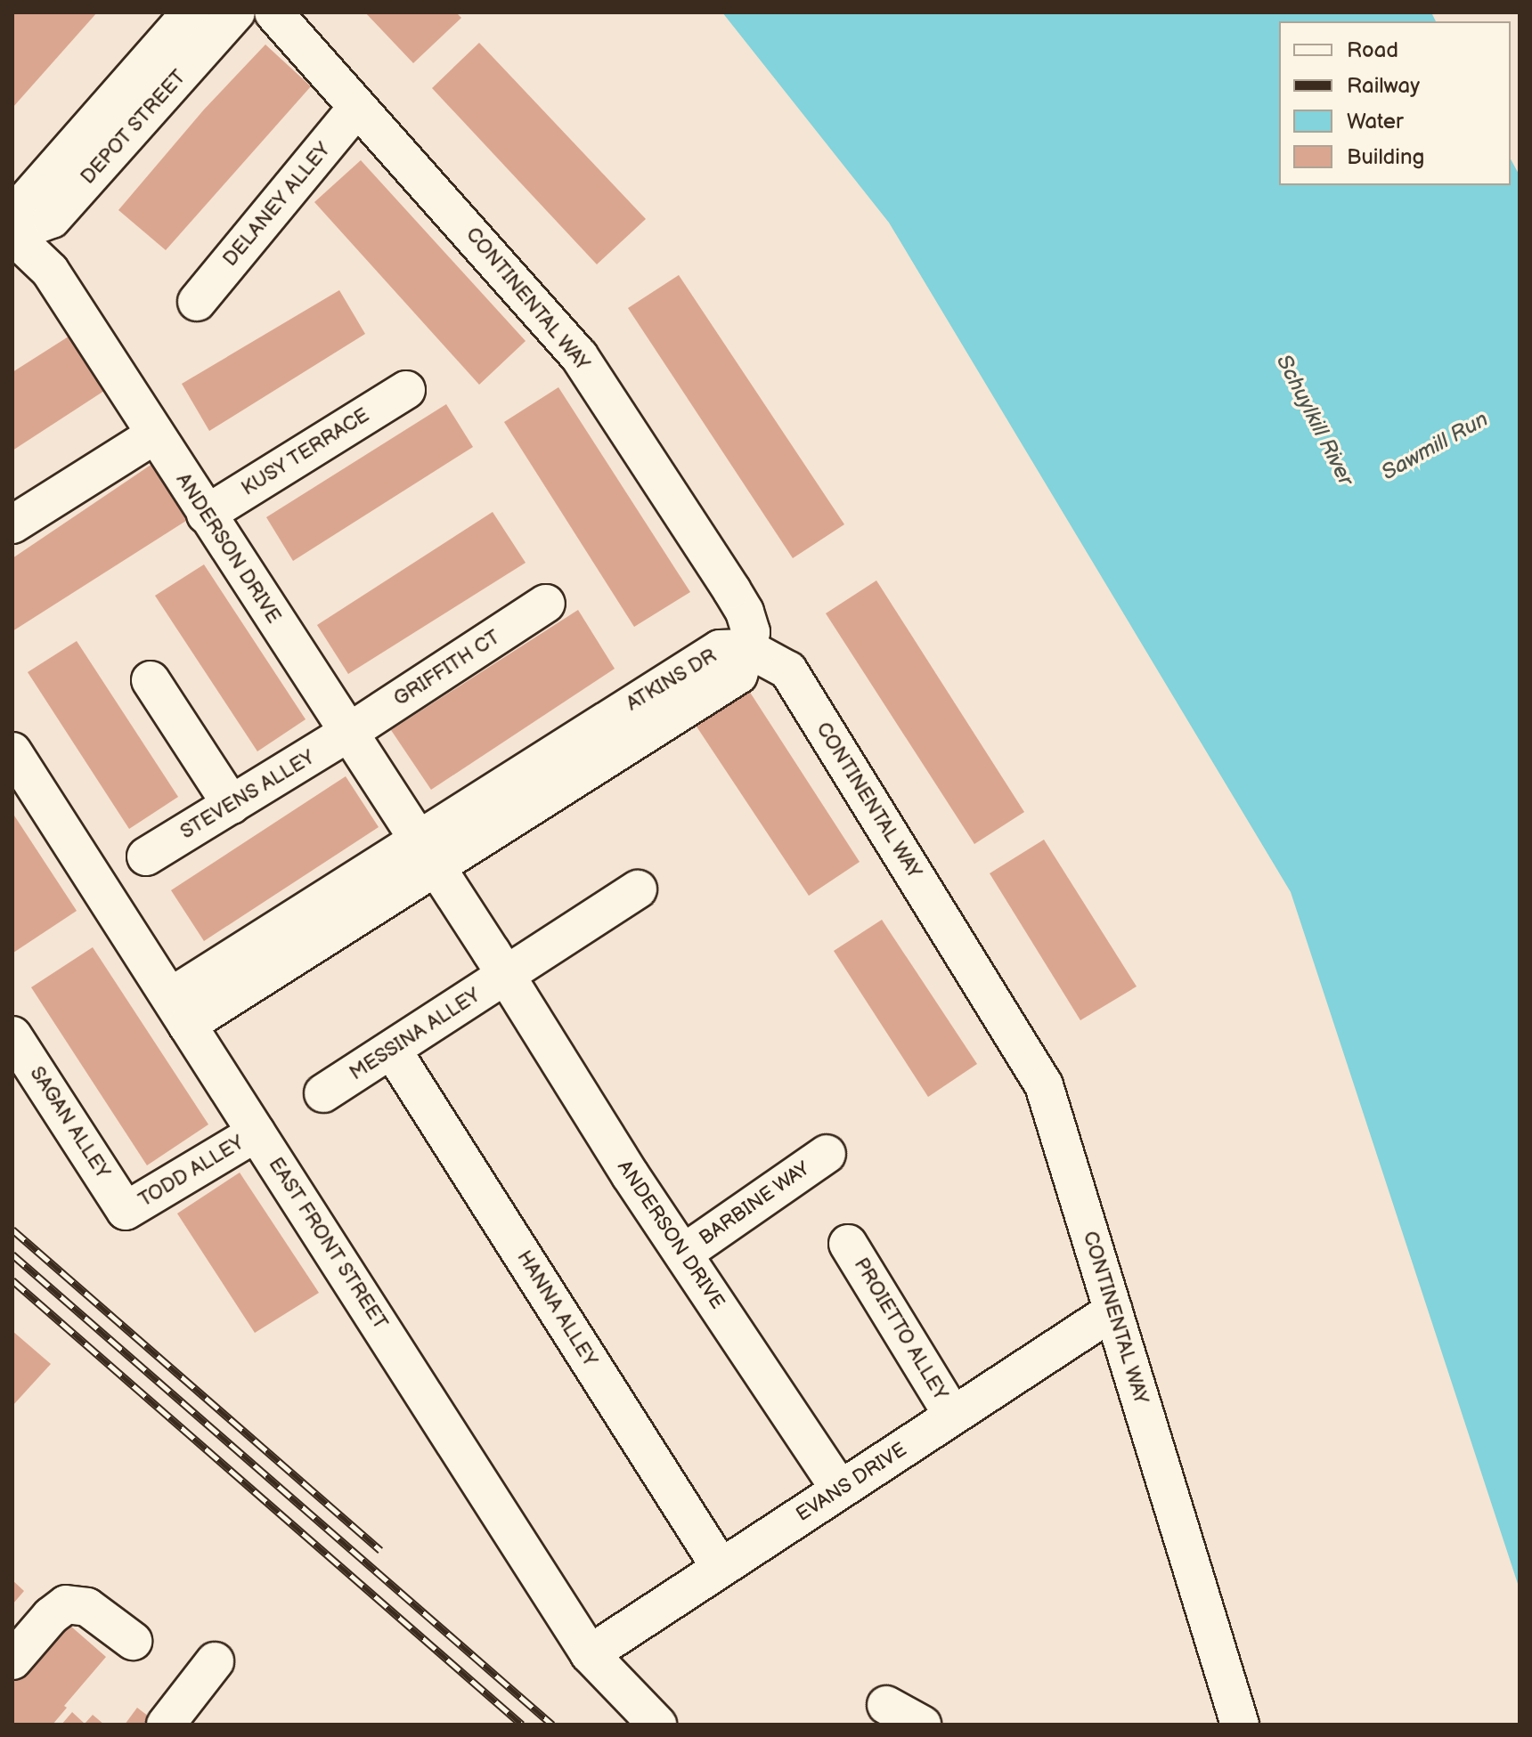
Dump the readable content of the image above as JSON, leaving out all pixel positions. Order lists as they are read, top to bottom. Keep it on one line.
{"streets":{"street":["DEPOT STREET","DELANEY ALLEY","CONTINENTAL WAY","KUSY TERRACE","ANDERSON DRIVE","GRIFFITH CT","ATKINS DR","STEVENS ALLEY","MESSINA ALLEY","SAGAN ALLEY","TODD ALLEY","BARBINE WAY","EAST FRONT STREET","HANNA ALLEY","PROIETTO ALLEY","EVANS DRIVE"]},"crossings":[["DEPOT STREET","ANDERSON DRIVE"],["DELANEY ALLEY","CONTINENTAL WAY"],["CONTINENTAL WAY","ATKINS DR"],["CONTINENTAL WAY","EVANS DRIVE"],["KUSY TERRACE","ANDERSON DRIVE"],["ANDERSON DRIVE","GRIFFITH CT"],["ANDERSON DRIVE","ATKINS DR"],["ANDERSON DRIVE","STEVENS ALLEY"],["ANDERSON DRIVE","MESSINA ALLEY"],["ANDERSON DRIVE","BARBINE WAY"],["ANDERSON DRIVE","EVANS DRIVE"],["GRIFFITH CT","STEVENS ALLEY"],["ATKINS DR","EAST FRONT STREET"],["MESSINA ALLEY","HANNA ALLEY"],["SAGAN ALLEY","TODD ALLEY"],["TODD ALLEY","EAST FRONT STREET"],["EAST FRONT STREET","EVANS DRIVE"],["HANNA ALLEY","EVANS DRIVE"],["PROIETTO ALLEY","EVANS DRIVE"]],"water":["Schuylkill River","Sawmill Run"],"legend":["Road","Railway","Water","Building"]}
